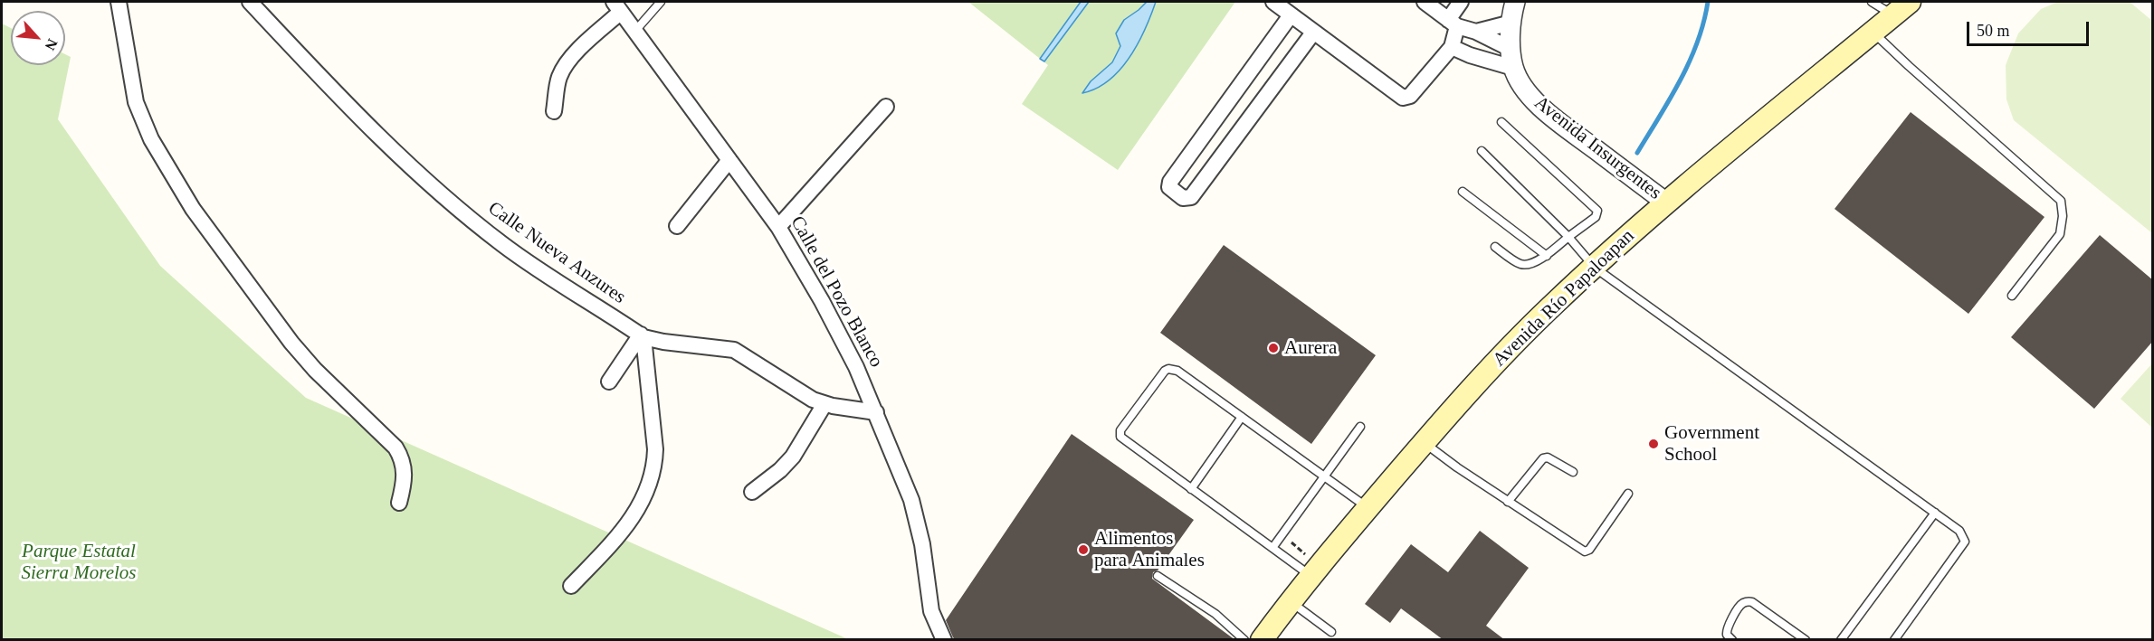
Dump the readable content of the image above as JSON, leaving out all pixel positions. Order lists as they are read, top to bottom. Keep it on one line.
{"streets":{"main road":["Avenida Río Papaloapan"],"street":["Avenida Insurgentes","Calle Nueva Anzures","Calle del Pozo Blanco"]},"crossings":[["Avenida Insurgentes","Avenida Río Papaloapan"],["Calle Nueva Anzures","Calle del Pozo Blanco"]],"parks":["Parque Estatal Sierra Morelos"],"places":["Aurera","Government School","Alimentos para Animales"],"scale_bar":"50 m","north":"bottom right"}
